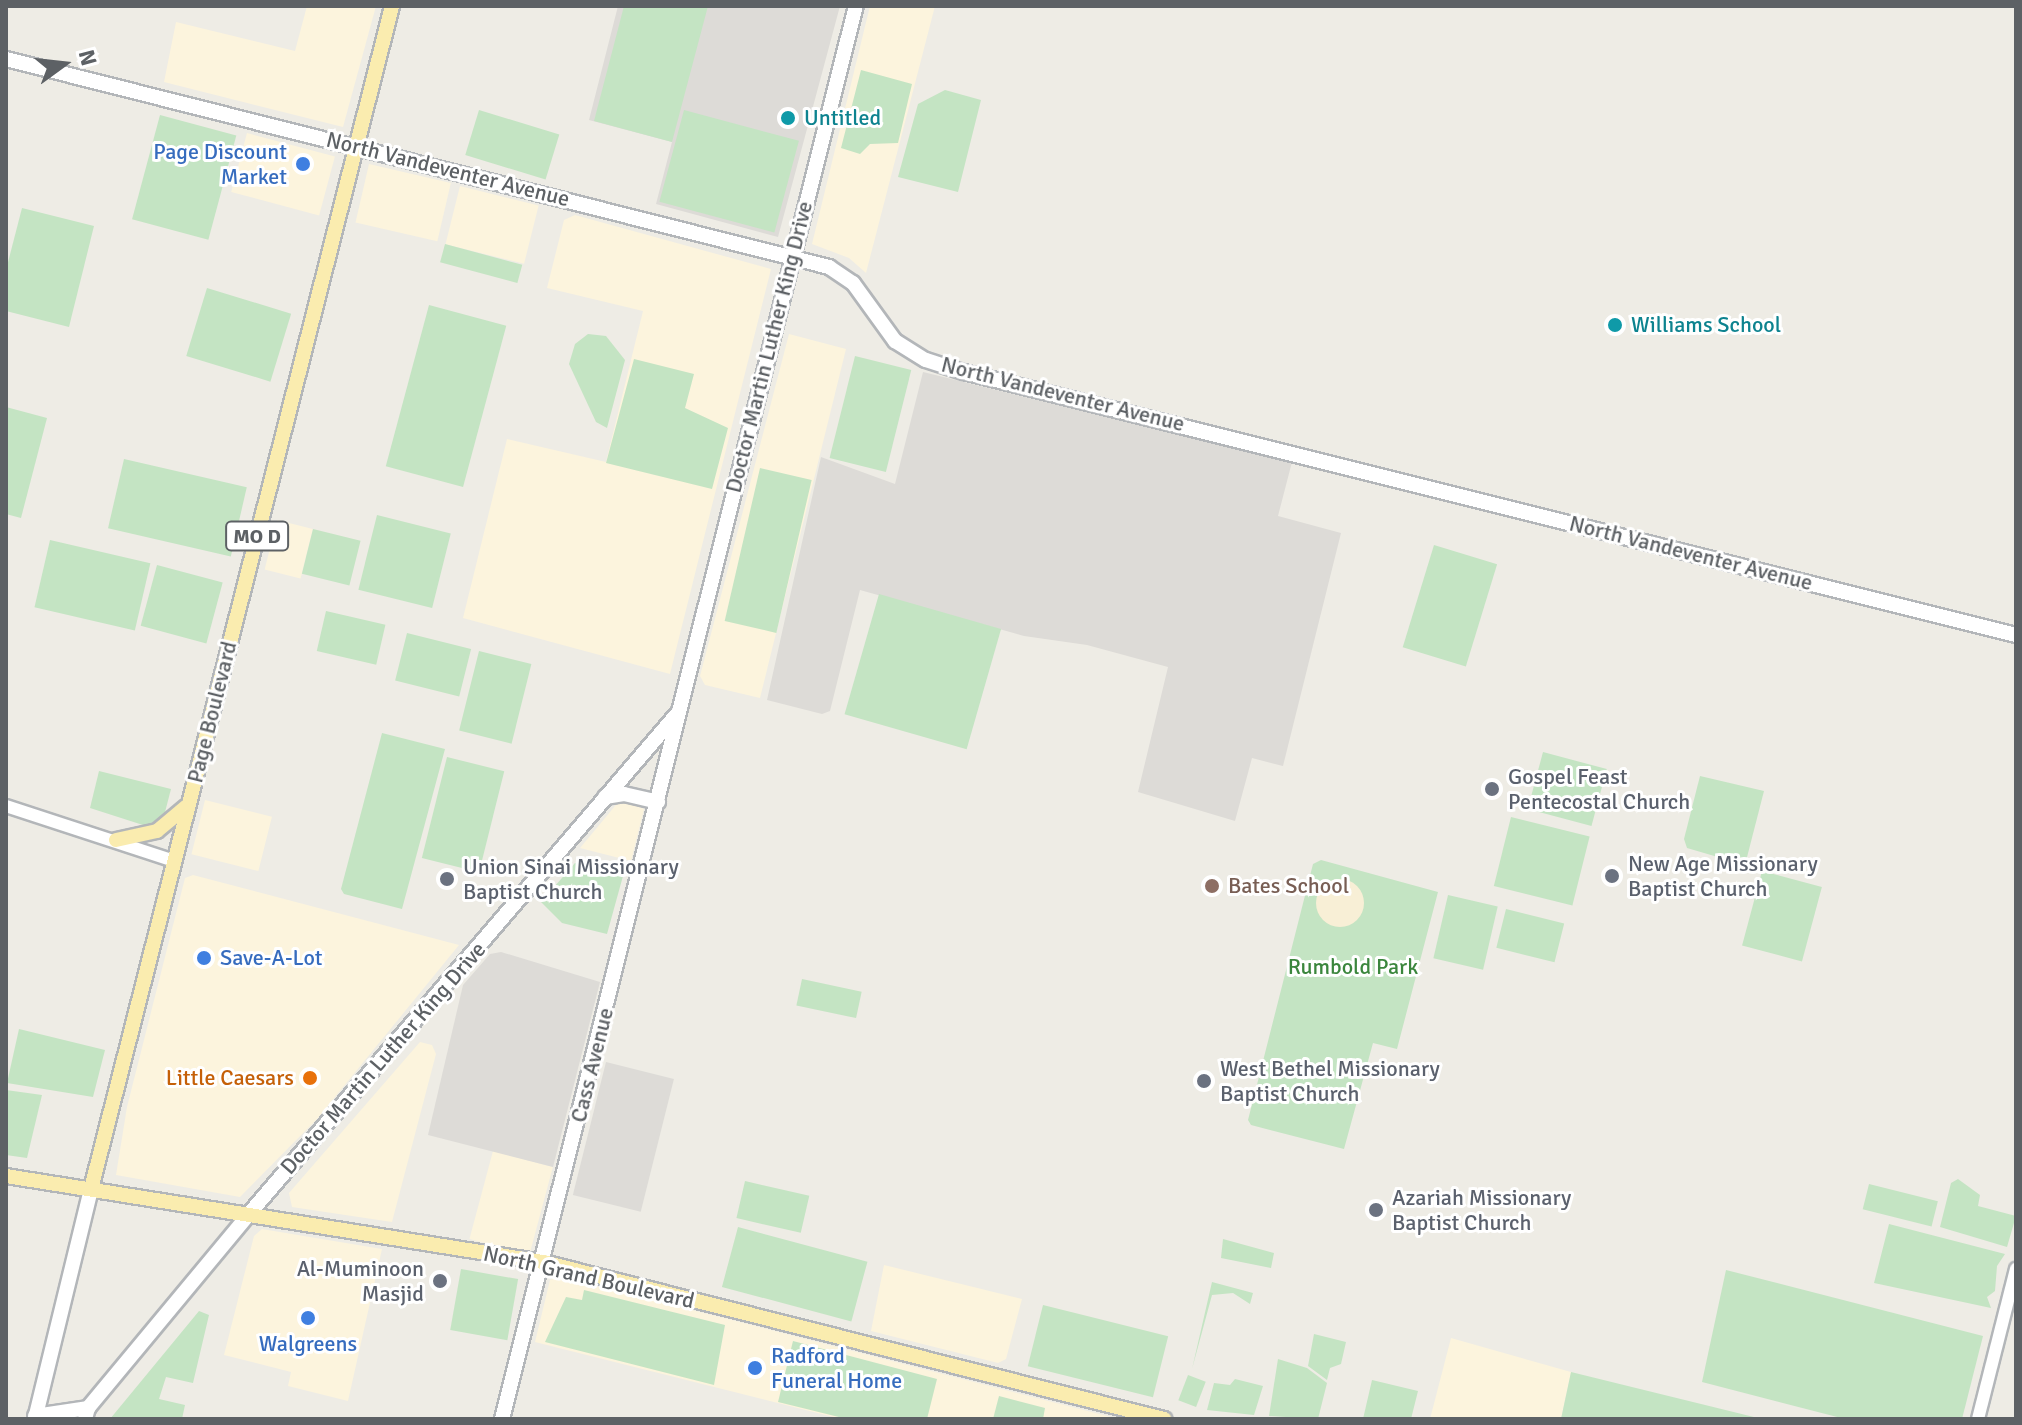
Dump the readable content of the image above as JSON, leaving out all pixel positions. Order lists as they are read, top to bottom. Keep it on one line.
{"streets":{"main road":["North Vandeventer Avenue","Doctor Martin Luther King Drive","MO D","Page Boulevard","Cass Avenue","North Grand Boulevard"]},"crossings":[["North Vandeventer Avenue","Doctor Martin Luther King Drive"],["North Vandeventer Avenue","Page Boulevard"],["Doctor Martin Luther King Drive","Page Boulevard"],["Doctor Martin Luther King Drive","Cass Avenue"],["Doctor Martin Luther King Drive","North Grand Boulevard"],["Page Boulevard","North Grand Boulevard"],["Cass Avenue","North Grand Boulevard"]],"parks":["Rumbold Park"],"places":["Untitled","Page Discount Market","Williams School","Gospel Feast Pentecostal Church","New Age Missionary Baptist Church","Union Sinai Missionary Baptist Church","Bates School","Save-A-Lot","Little Caesars","West Bethel Missionary Baptist Church","Azariah Missionary Baptist Church","Al-Muminoon Masjid","Walgreens","Radford Funeral Home"],"north":"right"}
